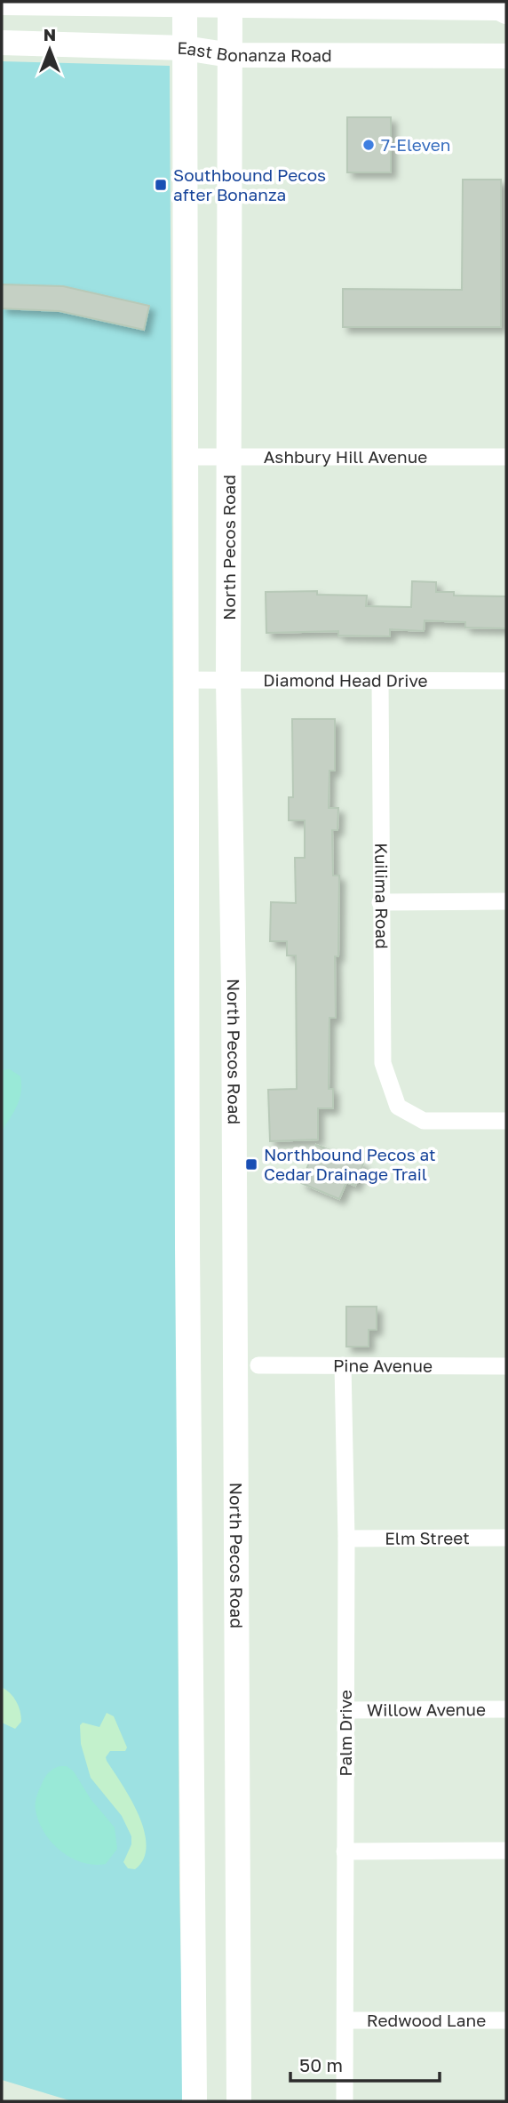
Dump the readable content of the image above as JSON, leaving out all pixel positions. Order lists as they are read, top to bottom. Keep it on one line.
{"streets":{"main road":["East Bonanza Road","North Pecos Road"],"street":["Ashbury Hill Avenue","Diamond Head Drive","Kuilima Road","Pine Avenue","Elm Street","Willow Avenue","Palm Drive","Redwood Lane"]},"crossings":[["East Bonanza Road","North Pecos Road"],["Ashbury Hill Avenue","North Pecos Road"],["North Pecos Road","Diamond Head Drive"],["Diamond Head Drive","Kuilima Road"],["Pine Avenue","Palm Drive"],["Elm Street","Palm Drive"],["Willow Avenue","Palm Drive"],["Palm Drive","Redwood Lane"]],"places":{"other":["7-Eleven"],"transit":["Southbound Pecos after Bonanza","Northbound Pecos at Cedar Drainage Trail"]},"scale_bar":"50 m","north":"top"}
